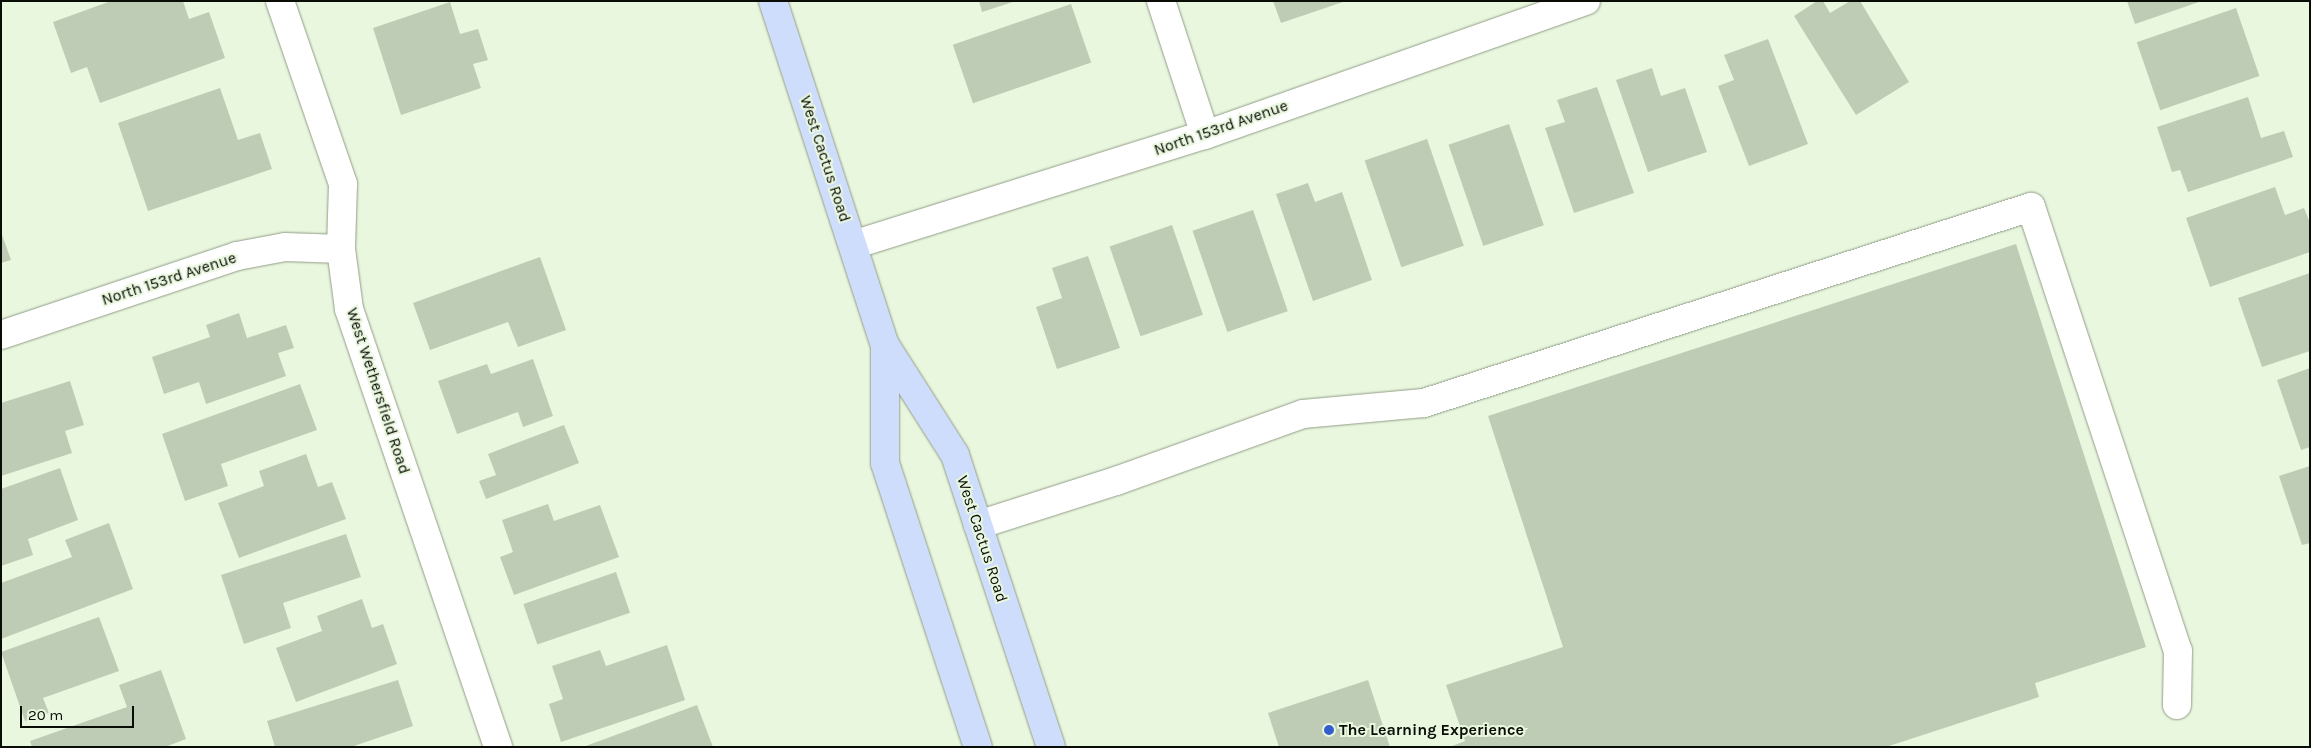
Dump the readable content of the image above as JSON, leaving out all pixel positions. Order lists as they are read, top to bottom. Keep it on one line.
{"streets":{"main road":["West Cactus Road"],"street":["North 153rd Avenue","West Wethersfield Road"]},"crossings":[["North 153rd Avenue","West Cactus Road"],["North 153rd Avenue","West Wethersfield Road"]],"places":["The Learning Experience"],"scale_bar":"20 m"}
